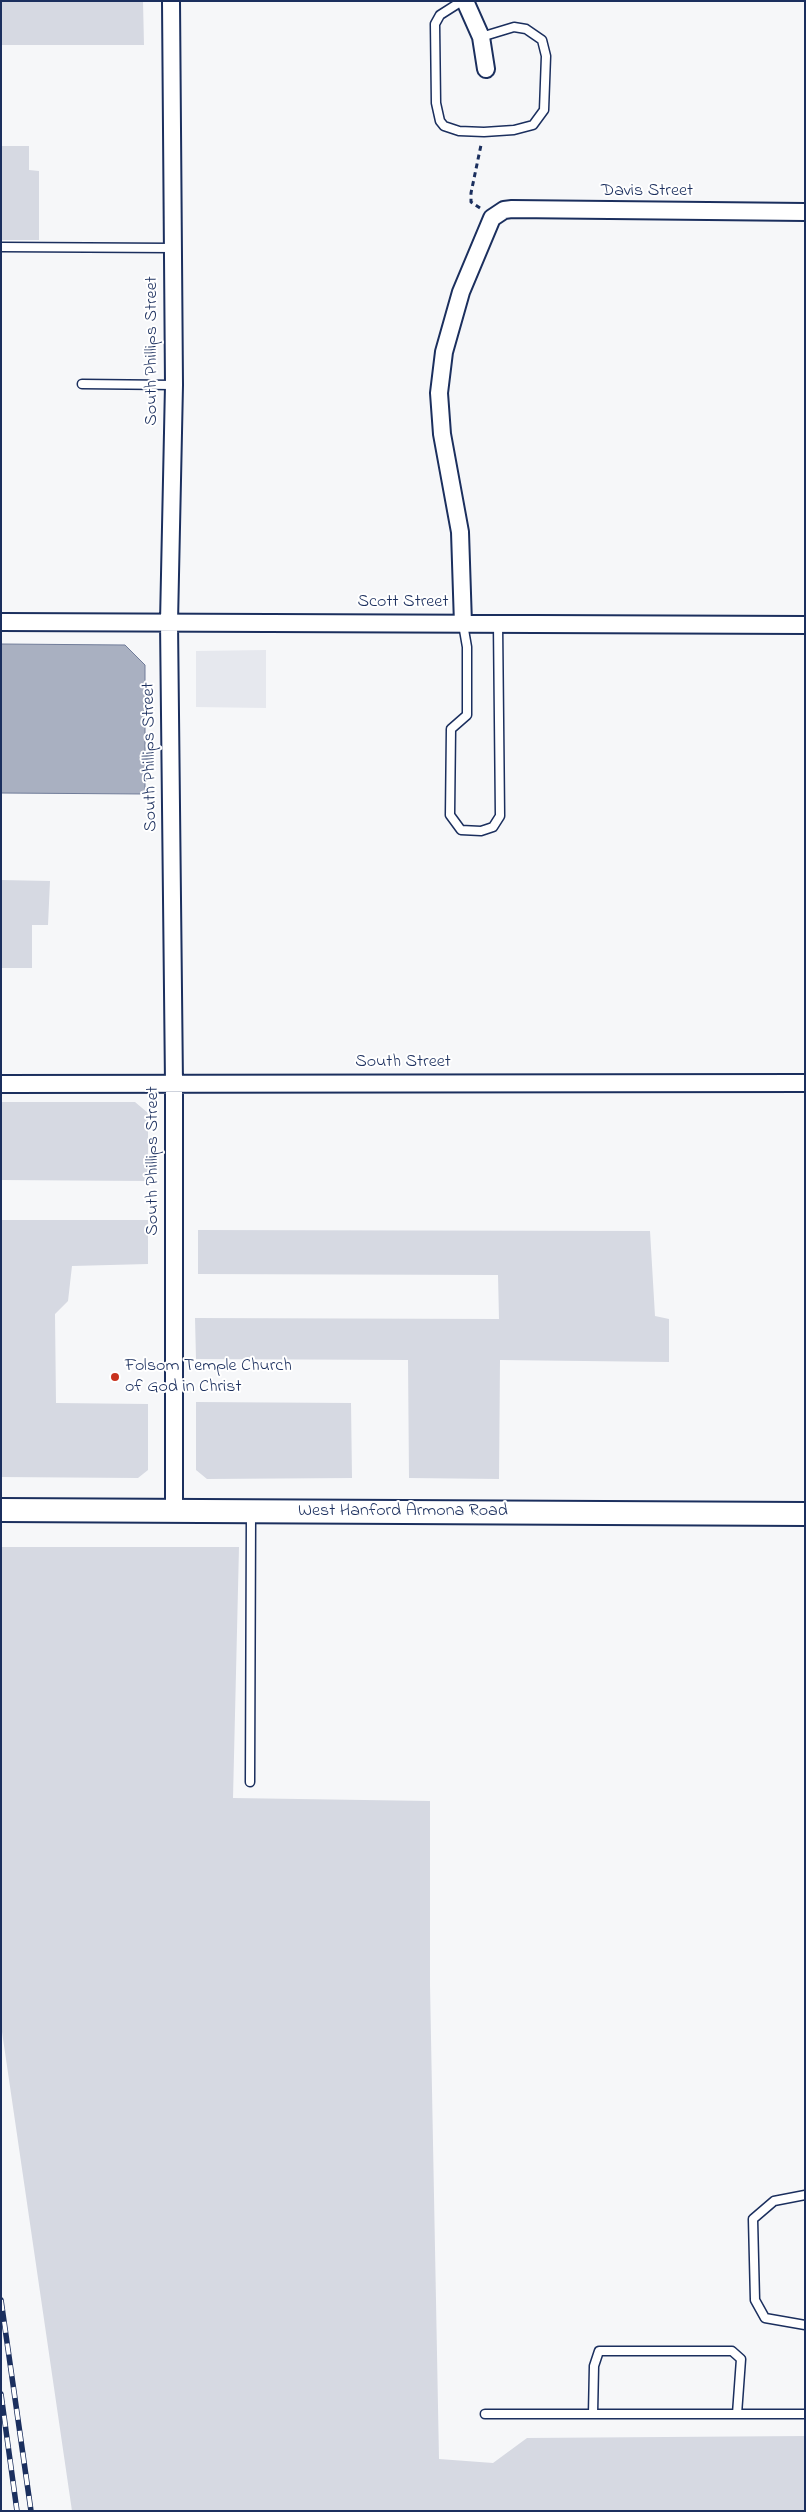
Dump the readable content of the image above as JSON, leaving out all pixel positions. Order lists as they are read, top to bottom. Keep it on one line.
{"streets":{"main road":["West Hanford Armona Road"],"street":["Davis Street","South Phillips Street","Scott Street","South Street"]},"crossings":[["South Phillips Street","Scott Street"],["South Phillips Street","South Street"],["South Phillips Street","West Hanford Armona Road"]],"places":["Folsom Temple Church of God in Christ"]}
